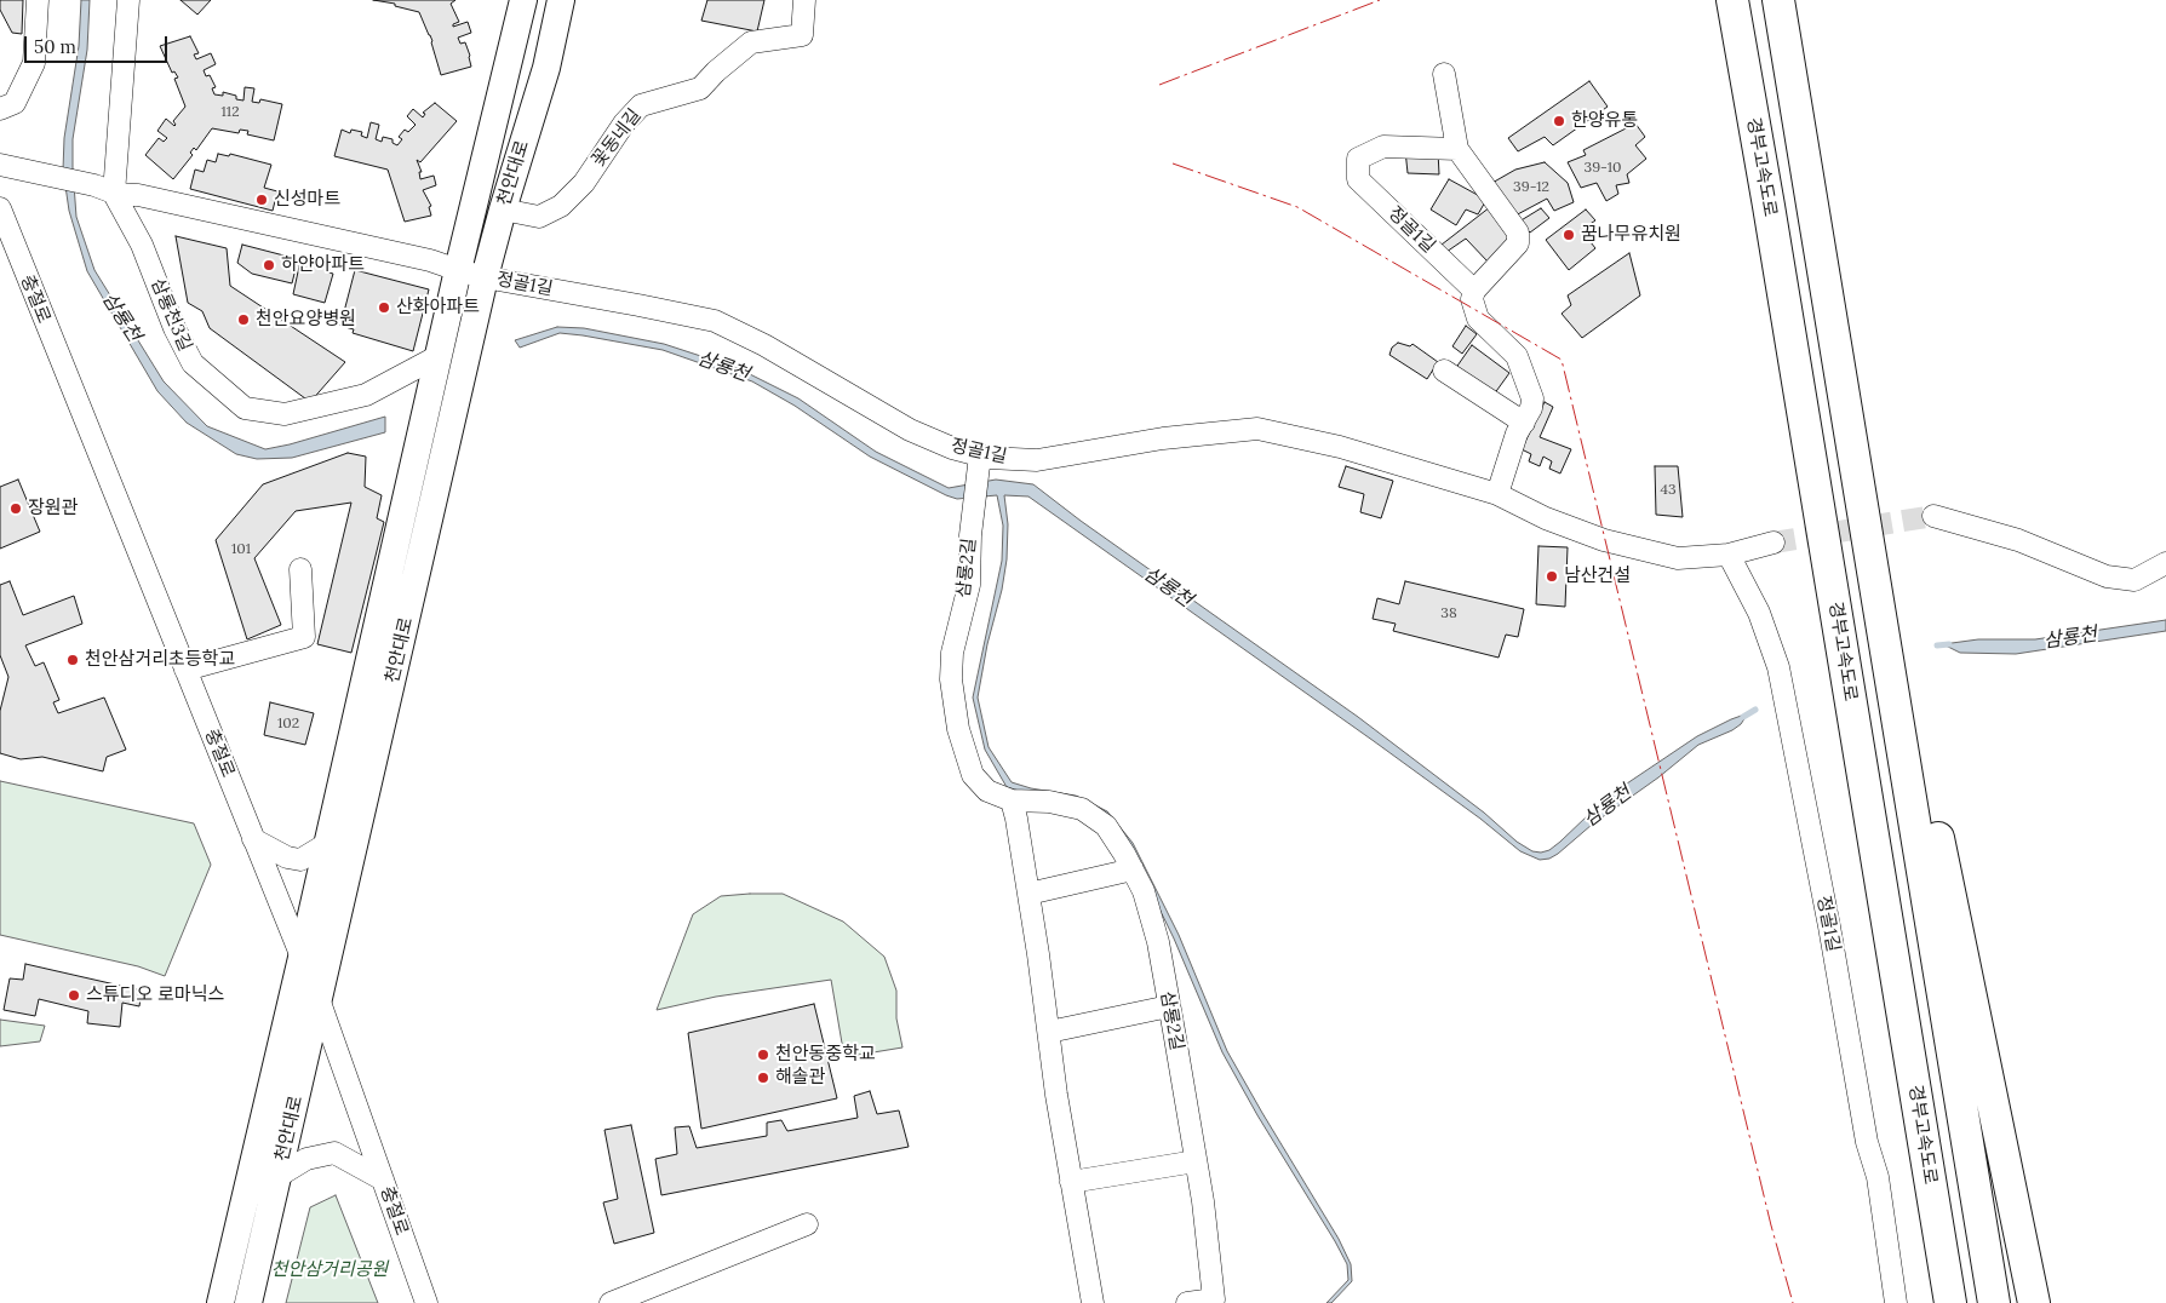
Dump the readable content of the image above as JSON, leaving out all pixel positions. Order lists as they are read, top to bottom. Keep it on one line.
{"streets":{"highway":["경부고속도로"],"main road":["천안대로"],"street":["꽃동네길","정골1길","충절로","삼룡천3길","삼룡2길"]},"crossings":[["꽃동네길","천안대로"],["천안대로","정골1길"],["천안대로","충절로"],["천안대로","삼룡천3길"],["정골1길","삼룡천3길"],["정골1길","삼룡2길"]],"water":["삼룡천"],"parks":["천안삼거리공원"],"places":["한양유통","신성마트","꿈나무유치원","하얀아파트","산화아파트","천안요양병원","장원관","남산건설","천안삼거리초등학교","스튜디오 로마닉스","천안동중학교","해솔관"],"house_numbers":["112","39-10","39-12","43","101","38","102"],"scale_bar":"50 m"}
